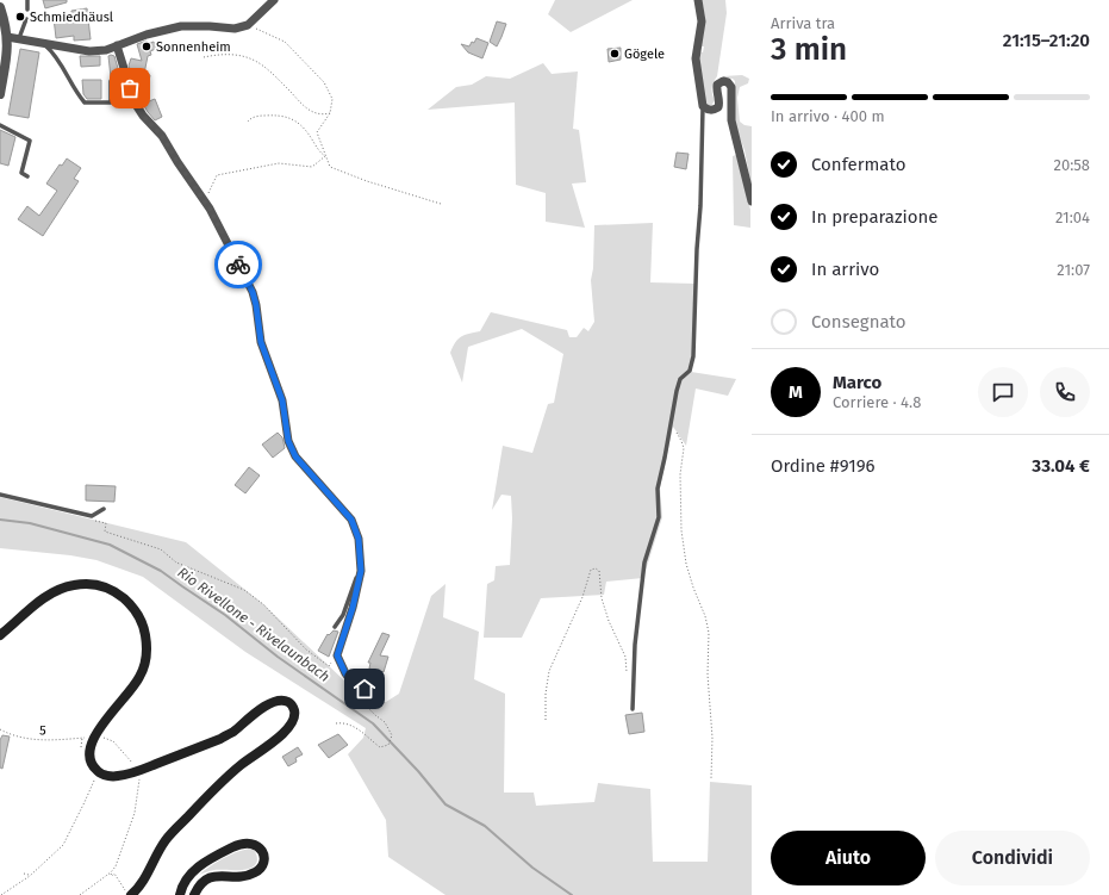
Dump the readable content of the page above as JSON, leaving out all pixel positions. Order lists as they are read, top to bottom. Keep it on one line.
{"streets":{"path":["5"]},"water":["Rio Rivellone - Rivelaunbach"],"places":["Schmiedhäusl","Sonnenheim","Gögele"],"page":{"heading":["3 min","Arriva tra","21:15–21:20"],"panel":["Marco","Corriere · 4.8","Ordine #9196","33.04 €"],"bar":"In arrivo · 400 m","list":[["Confermato","20:58"],["In preparazione","21:04"],["In arrivo","21:07"],"Consegnato"],"round":"M","buttons":["Aiuto","Condividi"]}}
